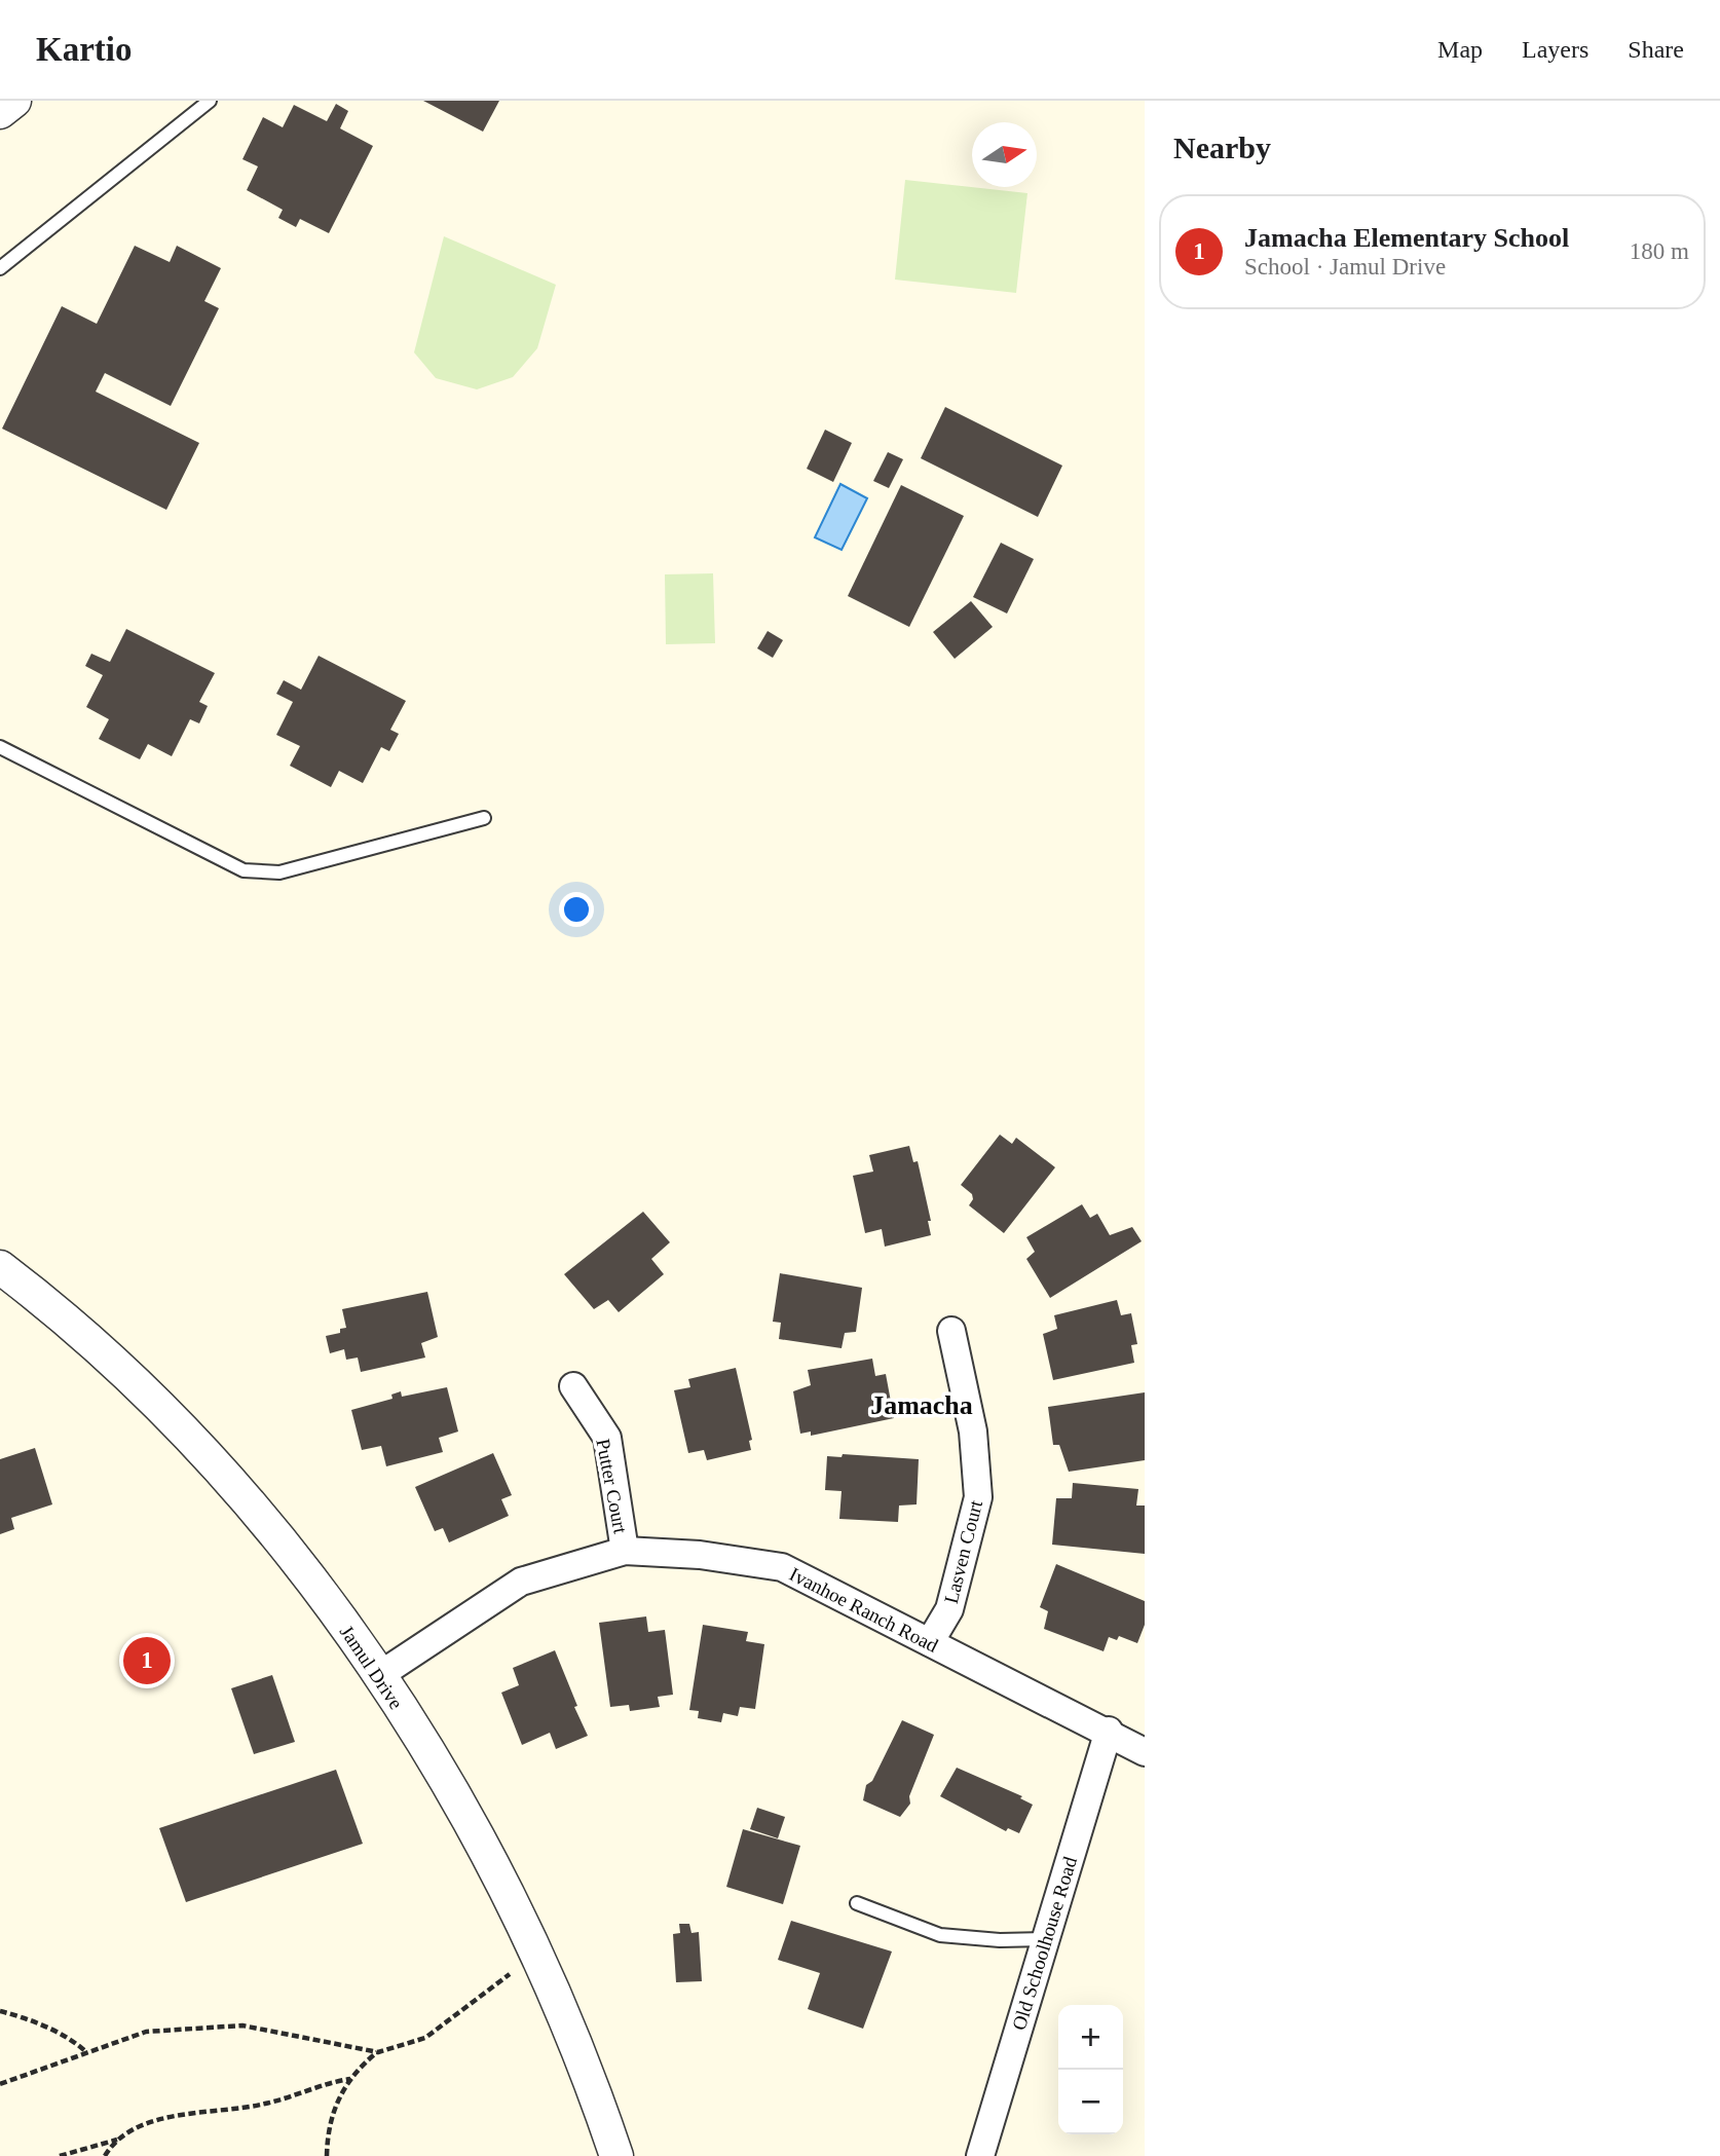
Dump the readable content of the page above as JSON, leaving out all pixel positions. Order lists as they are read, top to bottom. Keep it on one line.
{"streets":{"street":["Putter Court","Lasven Court","Ivanhoe Ranch Road","Jamul Drive","Old Schoolhouse Road"]},"crossings":[["Putter Court","Ivanhoe Ranch Road"],["Lasven Court","Ivanhoe Ranch Road"],["Ivanhoe Ranch Road","Jamul Drive"],["Ivanhoe Ranch Road","Old Schoolhouse Road"]],"districts":["Jamacha"],"north":"right","page":{"header":"Kartio","nav":["Map","Layers","Share"],"heading":"Nearby","list":[{"mark":"1","name":"Jamacha Elementary School","note":"School · Jamul Drive","value":"180 m"}],"pins":"1","map_buttons":["+","−"]}}
